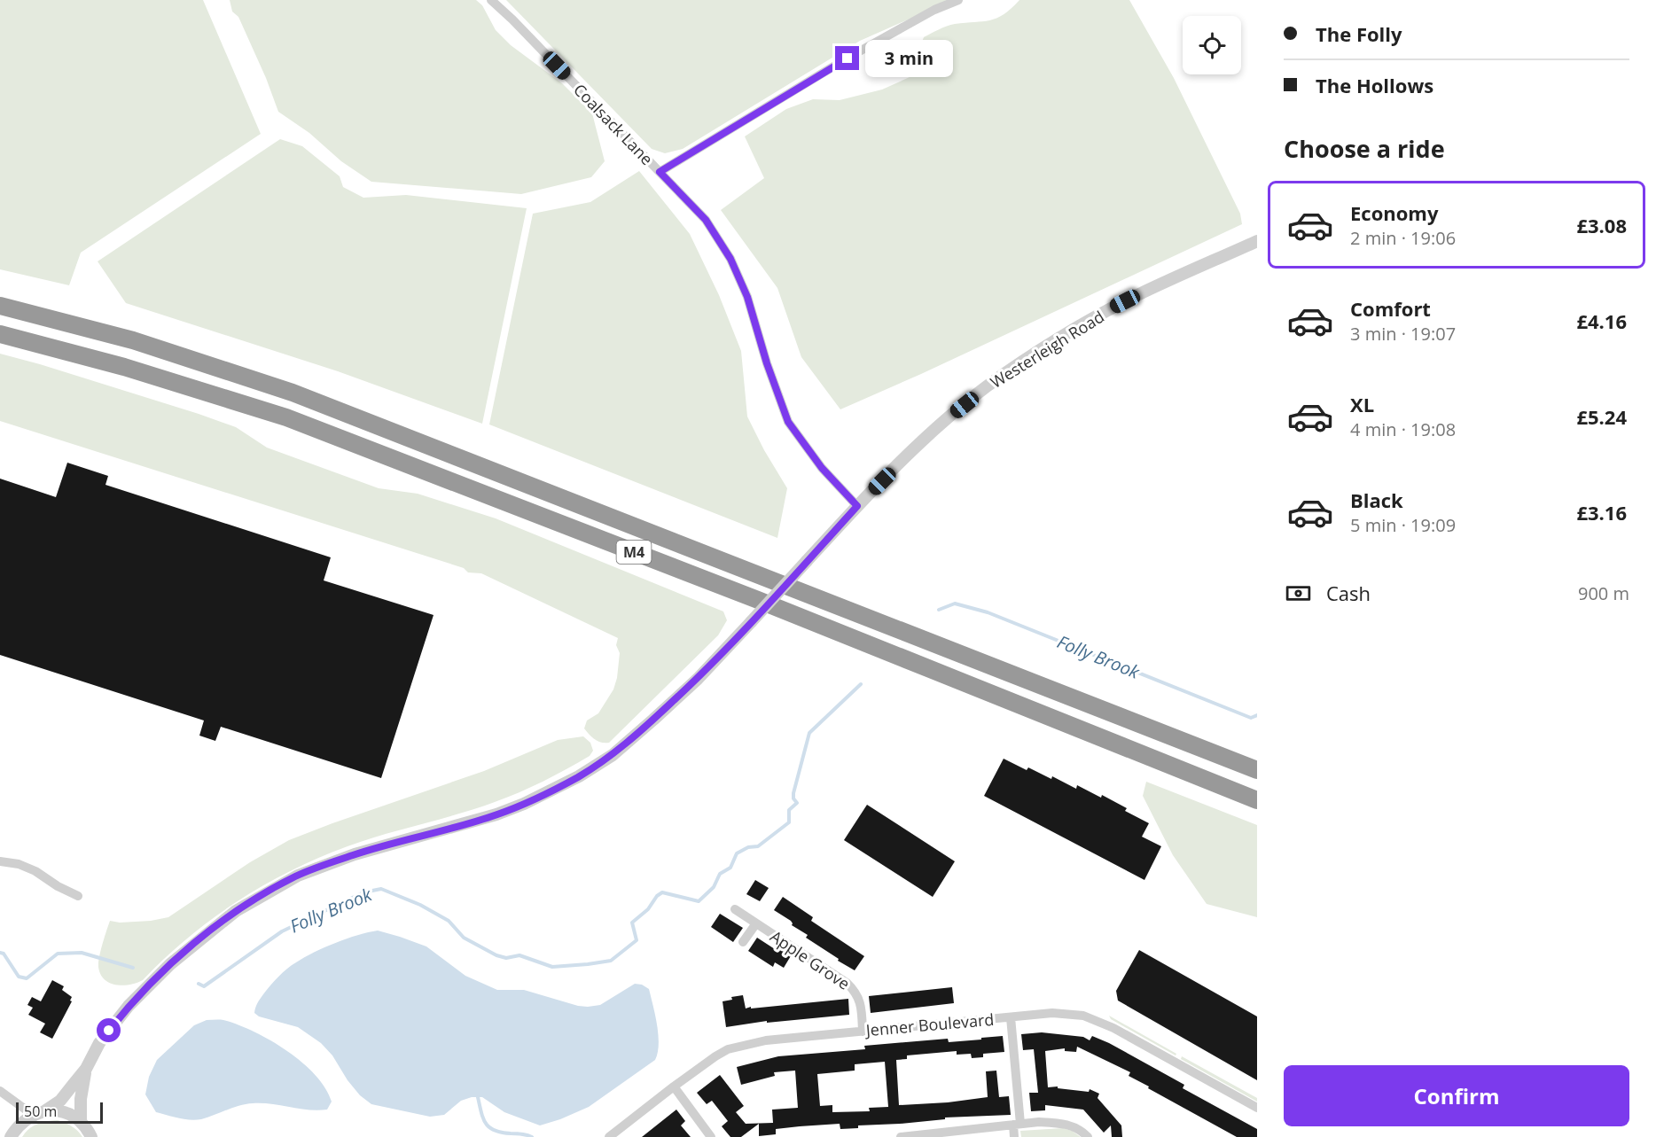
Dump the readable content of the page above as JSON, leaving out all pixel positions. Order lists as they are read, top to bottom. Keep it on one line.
{"streets":{"highway":["M4"],"street":["Coalsack Lane","Westerleigh Road","Apple Grove","Jenner Boulevard"]},"crossings":[["Coalsack Lane","Westerleigh Road"],["Apple Grove","Jenner Boulevard"]],"water":["Folly Brook"],"scale_bar":"50 m","page":{"banner":["The Folly","The Hollows"],"bubble":"3 min","heading":"Choose a ride","list":[{"name":"Economy","note":"2 min · 19:06","value":"£3.08"},{"name":"Comfort","note":"3 min · 19:07","value":"£4.16"},{"name":"XL","note":"4 min · 19:08","value":"£5.24"},{"name":"Black","note":"5 min · 19:09","value":"£3.16"}],"pay":["Cash","900 m"],"buttons":"Confirm","scale":"50 m"}}
